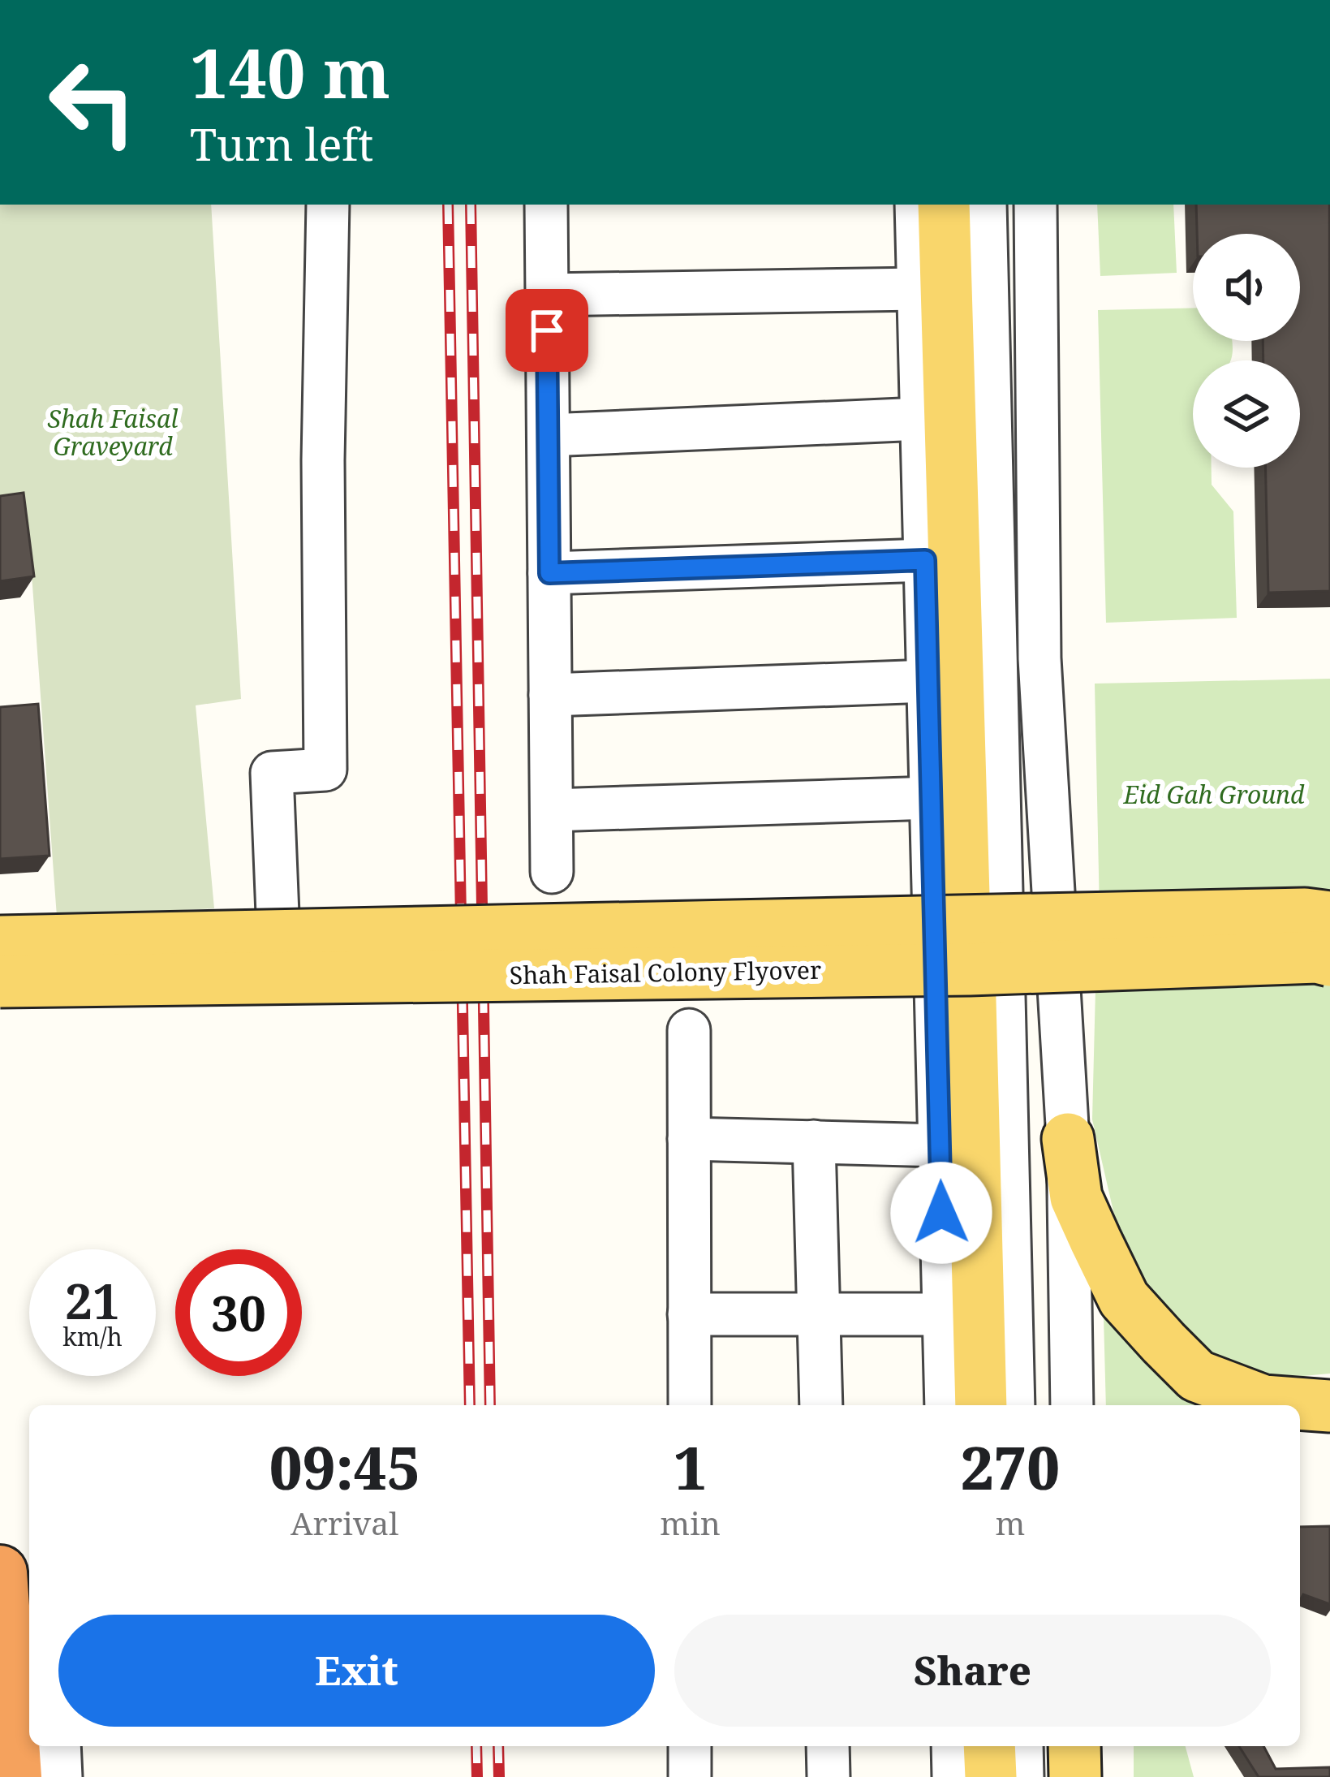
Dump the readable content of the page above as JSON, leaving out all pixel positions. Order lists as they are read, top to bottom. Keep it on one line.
{"streets":{"main road":["Shah Faisal Colony Flyover"]},"parks":["Shah Faisal Graveyard","Eid Gah Ground"],"page":{"turn":["140 m","Turn left"],"speed":"21 km/h","limit":"30","eta":["09:45","Arrival","1","min","270","m"],"buttons":["Exit","Share"]}}
